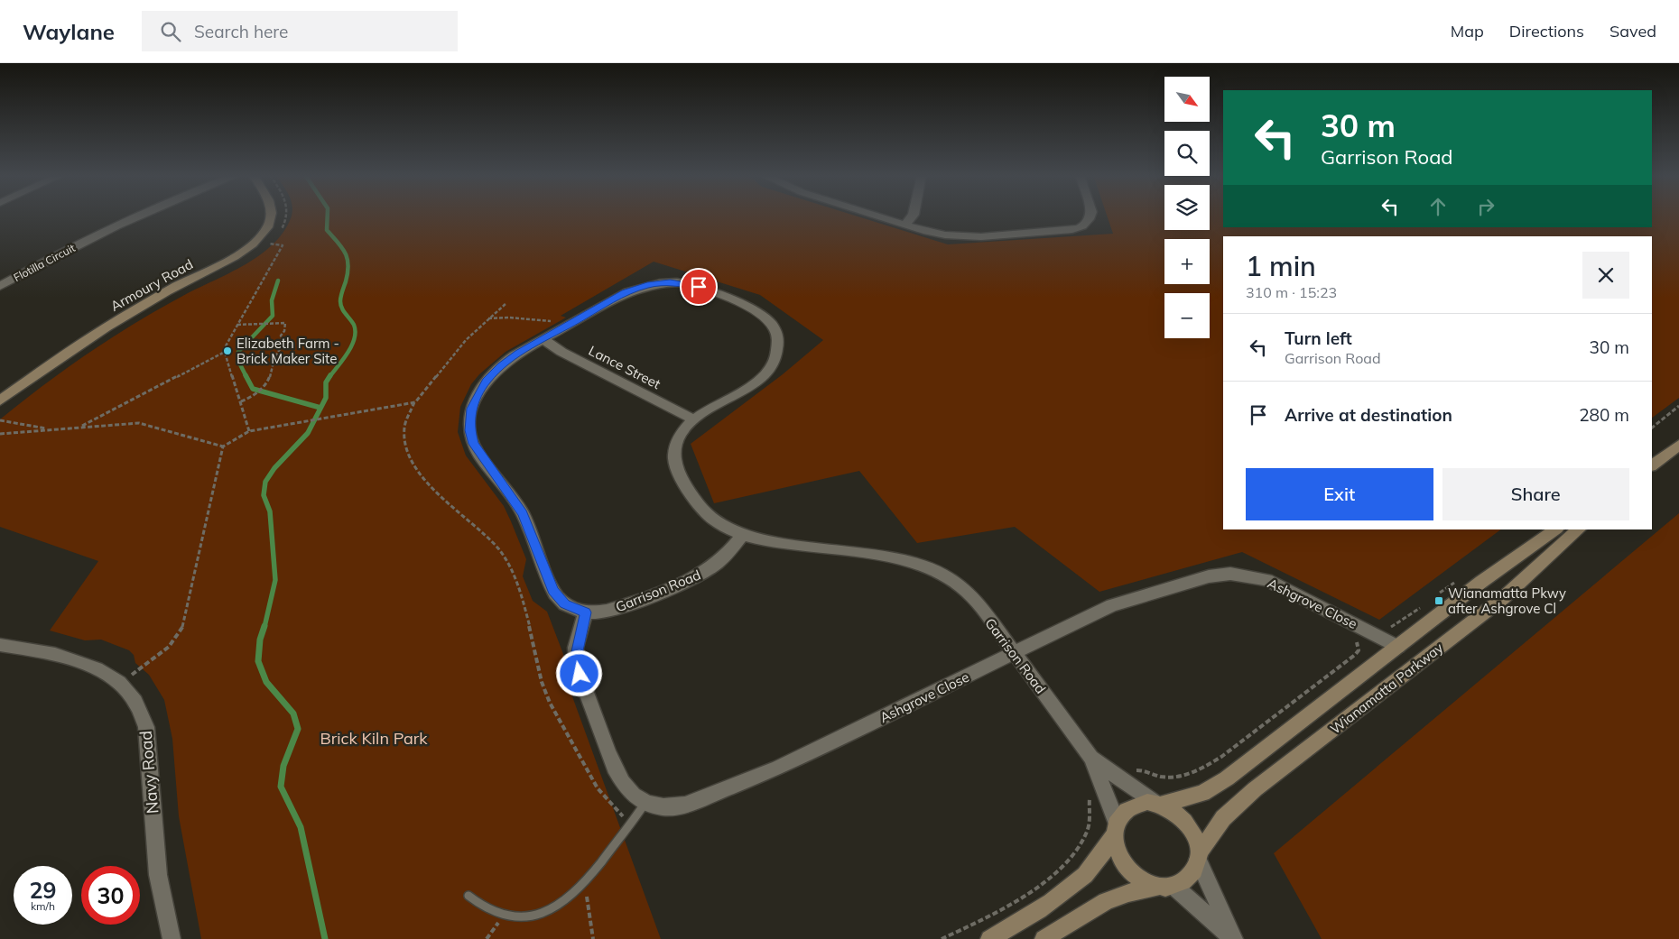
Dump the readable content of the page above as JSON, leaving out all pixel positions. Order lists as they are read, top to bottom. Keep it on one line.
{"streets":{"street":["Flotilla Circuit","Armoury Road","Lance Street","Garrison Road","Ashgrove Close","Wianamatta Parkway","Navy Road"]},"crossings":[["Lance Street","Garrison Road"],["Garrison Road","Ashgrove Close"],["Garrison Road","Wianamatta Parkway"],["Ashgrove Close","Wianamatta Parkway"]],"parks":["Brick Kiln Park"],"places":{"other":["Elizabeth Farm - Brick Maker Site"],"transit":["Wianamatta Pkwy after Ashgrove Cl"]},"north":"bottom right","page":{"header":"Waylane","search":"Search here","nav":["Map","Directions","Saved"],"map_buttons":["+","−"],"turn":["30 m","Garrison Road"],"heading":["1 min","310 m · 15:23"],"list":[{"name":"Turn left","note":"Garrison Road","value":"30 m"},{"name":"Arrive at destination","value":"280 m"}],"buttons":["Exit","Share"],"speed":"29 km/h","limit":"30"}}
